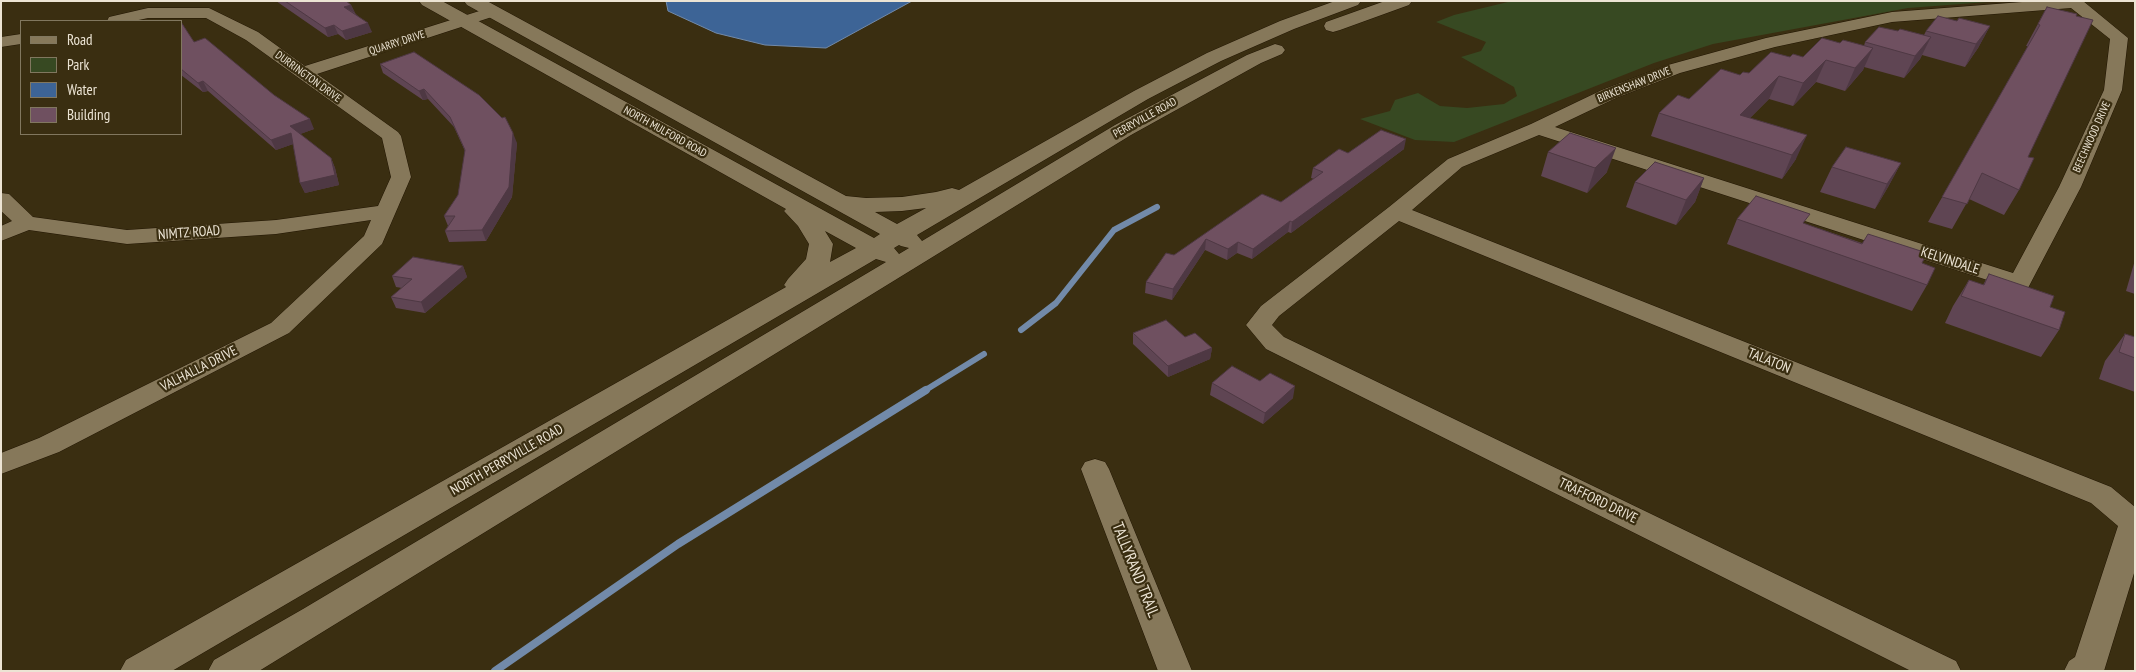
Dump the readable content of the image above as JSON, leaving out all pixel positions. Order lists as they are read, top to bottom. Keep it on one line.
{"streets":{"main road":["PERRYVILLE ROAD","NORTH MULFORD ROAD","NORTH PERRYVILLE ROAD"],"street":["QUARRY DRIVE","DURRINGTON DRIVE","BIRKENSHAW DRIVE","BEECHWOOD DRIVE","NIMTZ ROAD","KELVINDALE","TALATON","VALHALLA DRIVE","TRAFFORD DRIVE","TALLYRAND TRAIL"]},"crossings":[["QUARRY DRIVE","DURRINGTON DRIVE"],["QUARRY DRIVE","NORTH MULFORD ROAD"],["DURRINGTON DRIVE","NIMTZ ROAD"],["DURRINGTON DRIVE","VALHALLA DRIVE"],["BIRKENSHAW DRIVE","BEECHWOOD DRIVE"],["BIRKENSHAW DRIVE","KELVINDALE"],["BIRKENSHAW DRIVE","TALATON"],["BIRKENSHAW DRIVE","TRAFFORD DRIVE"],["PERRYVILLE ROAD","NORTH MULFORD ROAD"],["PERRYVILLE ROAD","NORTH PERRYVILLE ROAD"],["NORTH MULFORD ROAD","NORTH PERRYVILLE ROAD"],["BEECHWOOD DRIVE","KELVINDALE"]],"legend":["Road","Park","Water","Building"]}
